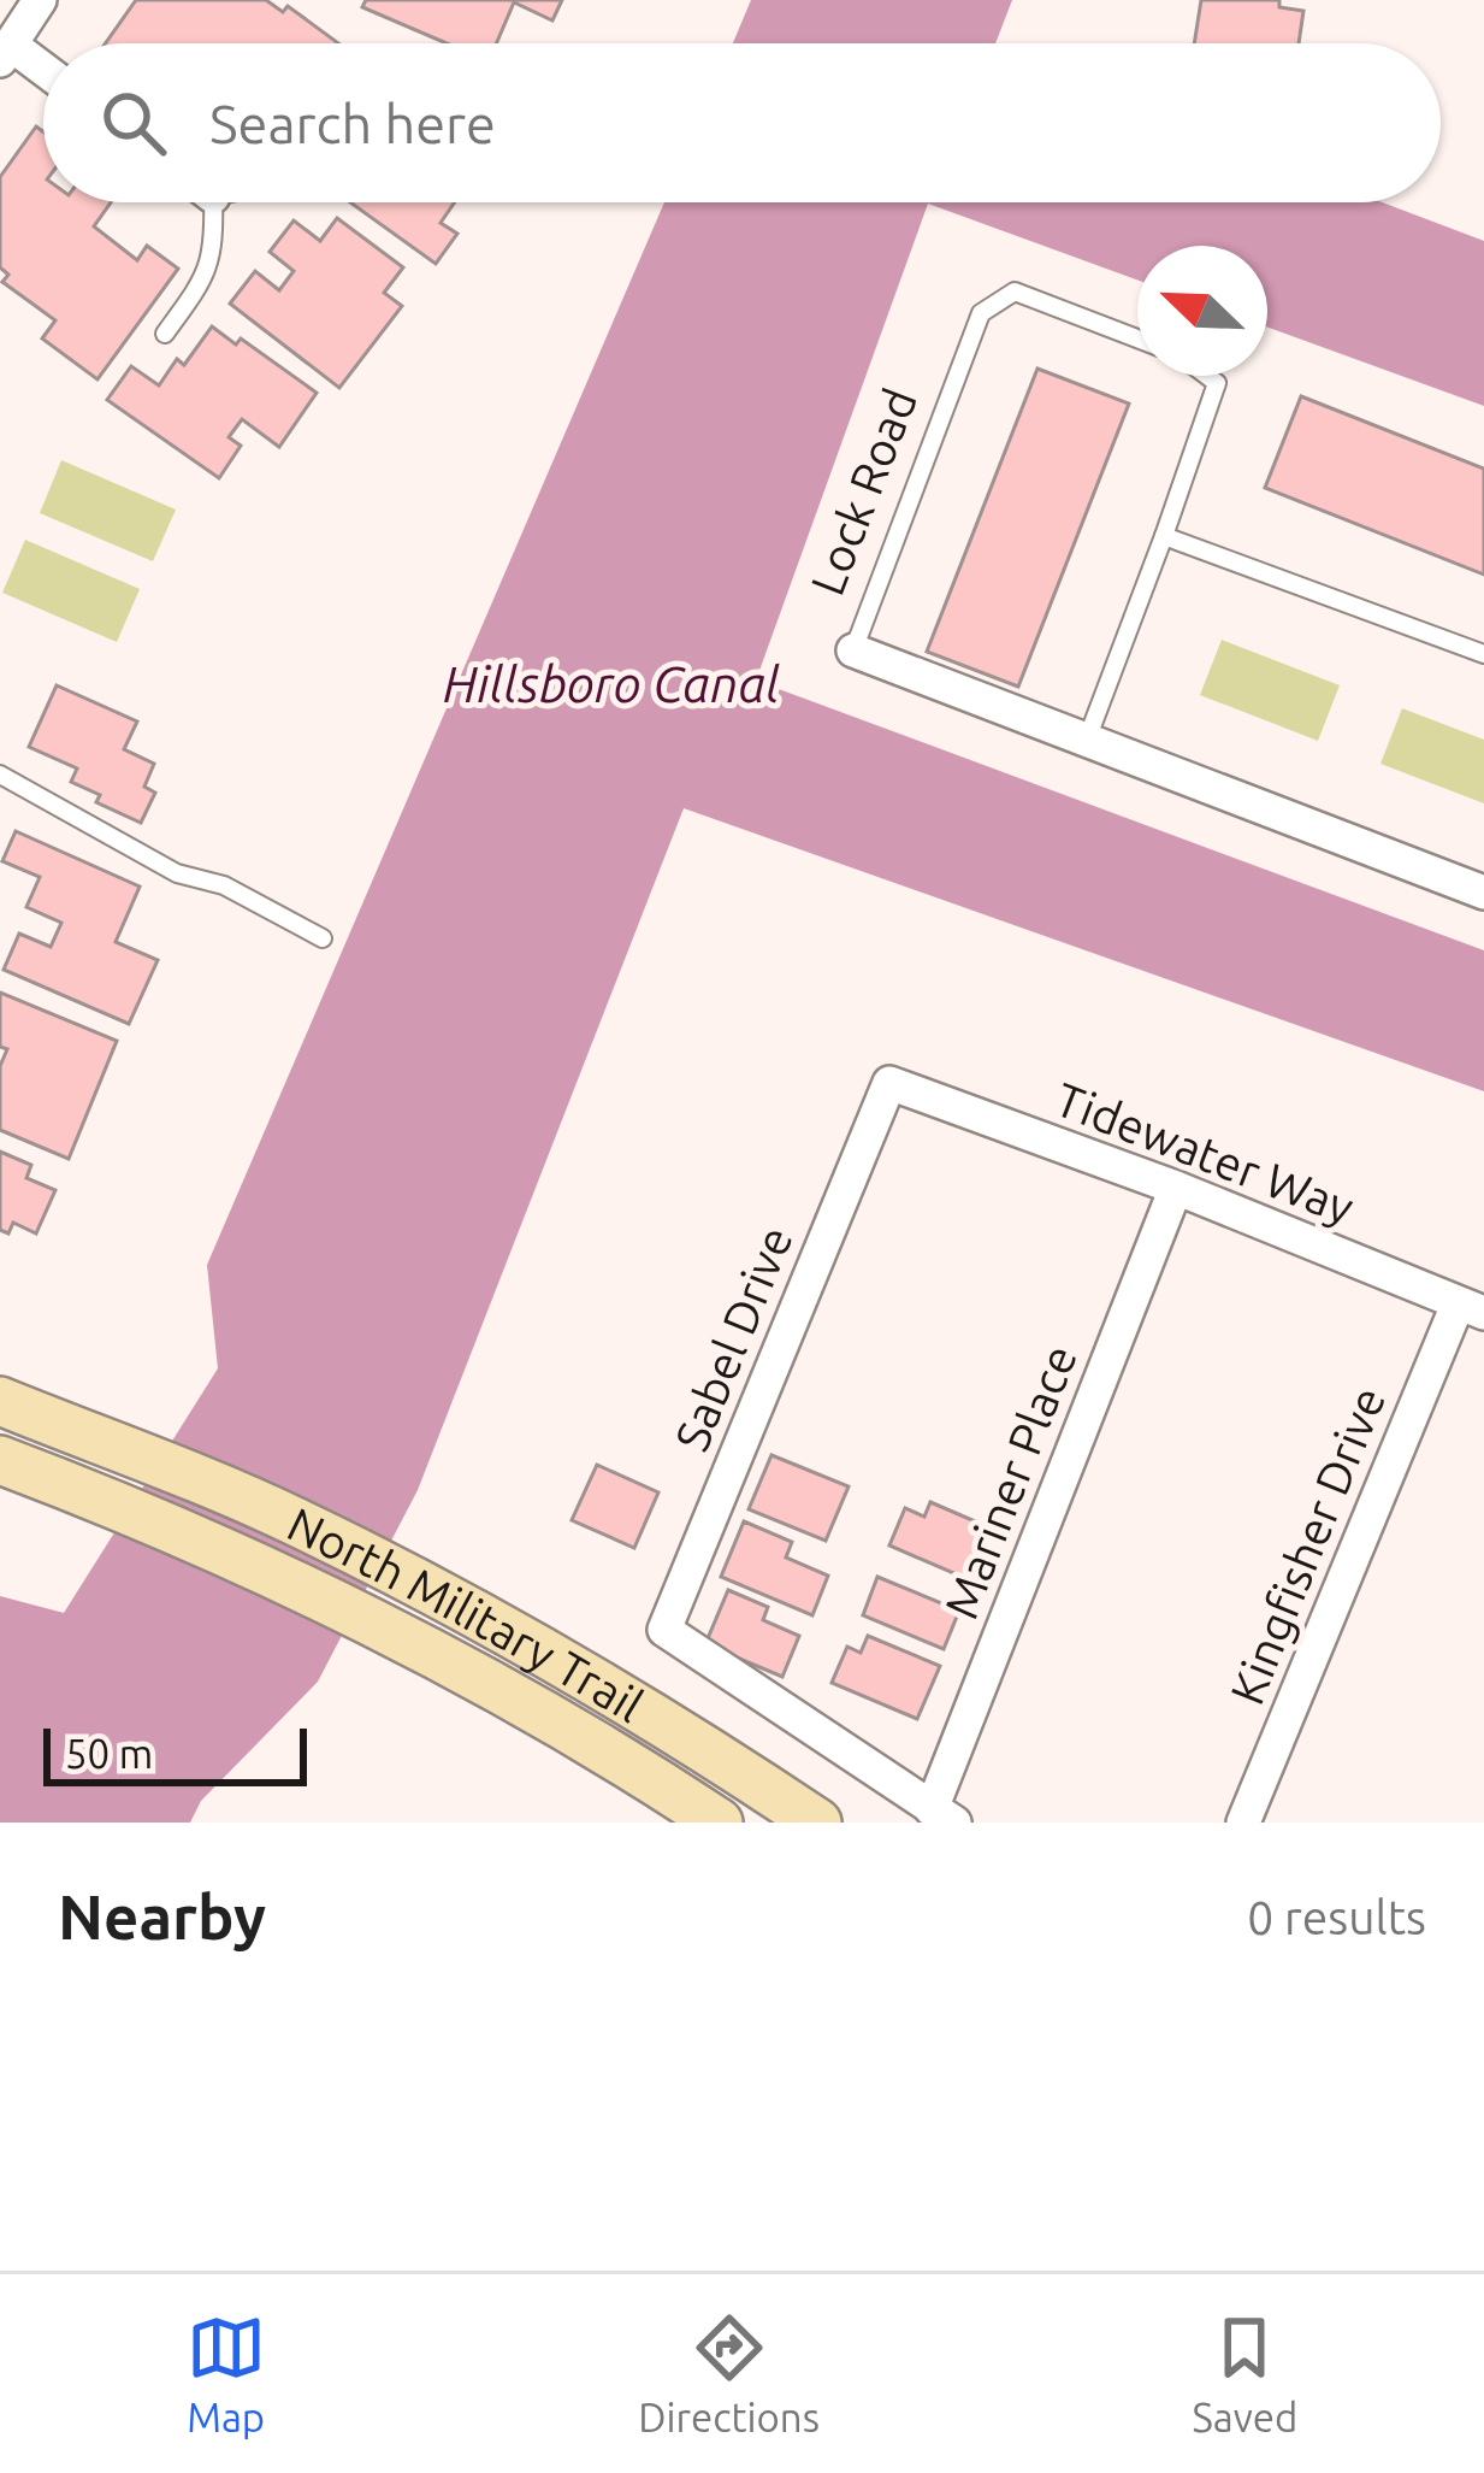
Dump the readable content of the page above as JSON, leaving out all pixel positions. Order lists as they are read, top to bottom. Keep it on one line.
{"streets":{"street":["Lock Road","Tidewater Way","Sabel Drive","Mariner Place","Kingfisher Drive","North Military Trail"]},"crossings":[["Tidewater Way","Sabel Drive"],["Tidewater Way","Mariner Place"],["Tidewater Way","Kingfisher Drive"],["Sabel Drive","Mariner Place"]],"water":["Hillsboro Canal"],"scale_bar":"50 m","north":"top left","page":{"search":"Search here","scale":"50 m","heading":["Nearby","0 results"],"nav":["Map","Directions","Saved"]}}
